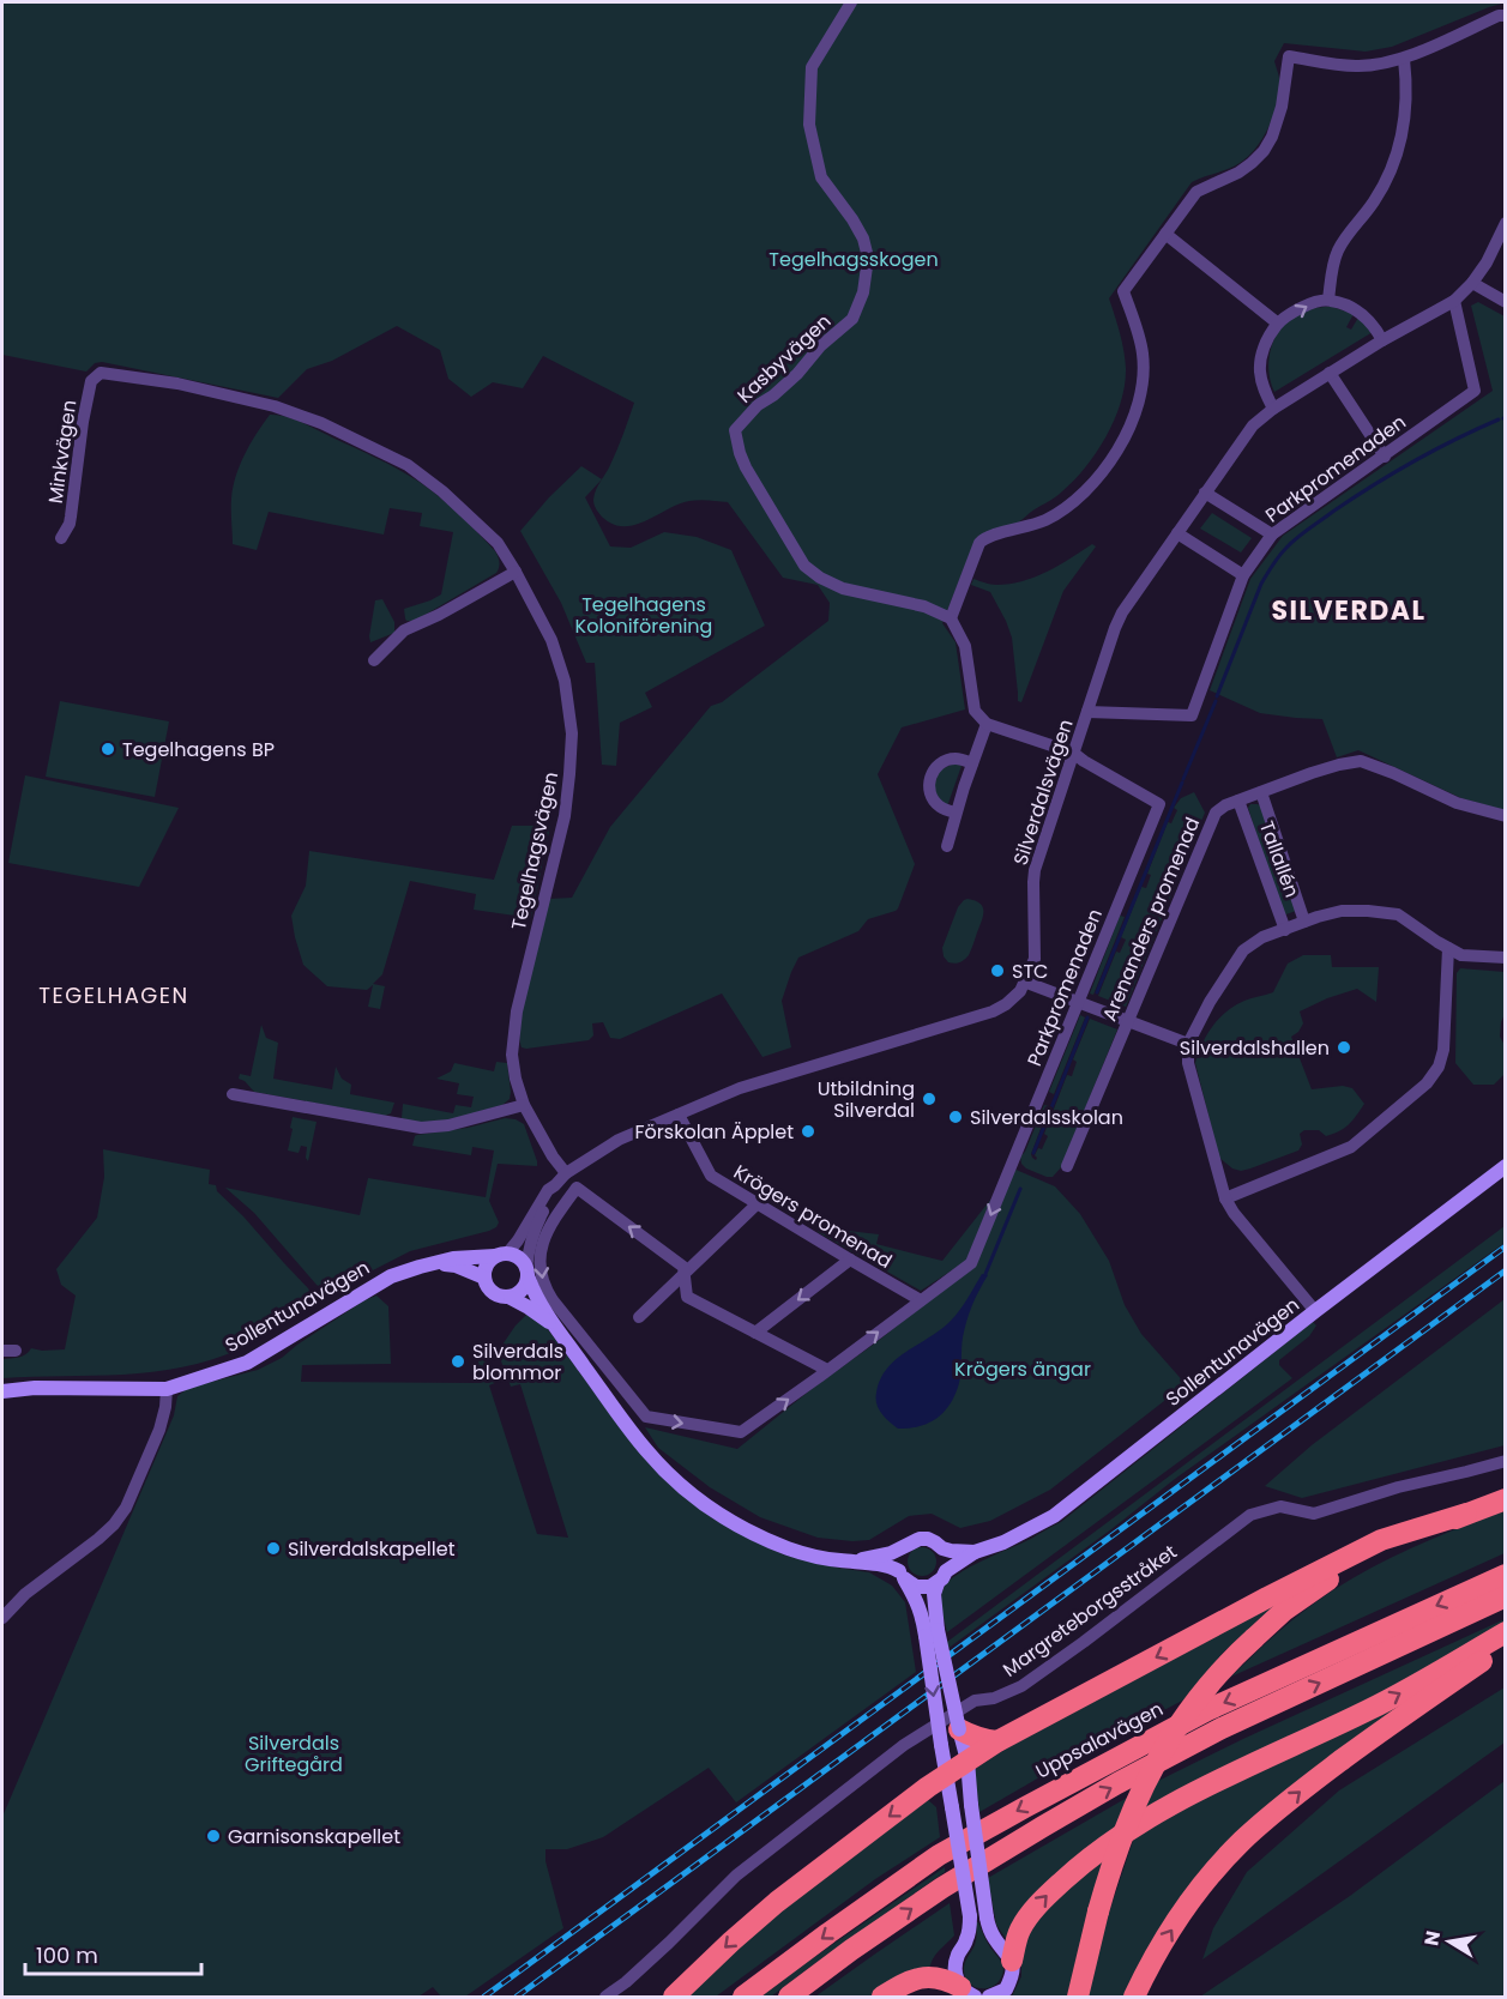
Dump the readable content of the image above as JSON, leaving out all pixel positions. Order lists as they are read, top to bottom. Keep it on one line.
{"streets":{"highway":["Uppsalavägen"],"street":["Kasbyvägen","Minkvägen","Parkpromenaden","Silverdalsvägen","Tegelhagsvägen","Tallallén","Arenanders promenad","Krögers promenad","Sollentunavägen","Margreteborgsstråket"]},"crossings":[["Minkvägen","Tegelhagsvägen"],["Parkpromenaden","Silverdalsvägen"],["Parkpromenaden","Krögers promenad"],["Silverdalsvägen","Tegelhagsvägen"],["Silverdalsvägen","Krögers promenad"],["Silverdalsvägen","Sollentunavägen"],["Tallallén","Arenanders promenad"]],"districts":["SILVERDAL","TEGELHAGEN"],"parks":["Tegelhagsskogen","Tegelhagens Koloniförening","Krögers ängar","Silverdals Griftegård"],"places":["Tegelhagens BP","STC","Silverdalshallen","Utbildning Silverdal","Silverdalsskolan","Förskolan Äpplet","Silverdals blommor","Silverdalskapellet","Garnisonskapellet"],"scale_bar":"100 m","north":"left"}
